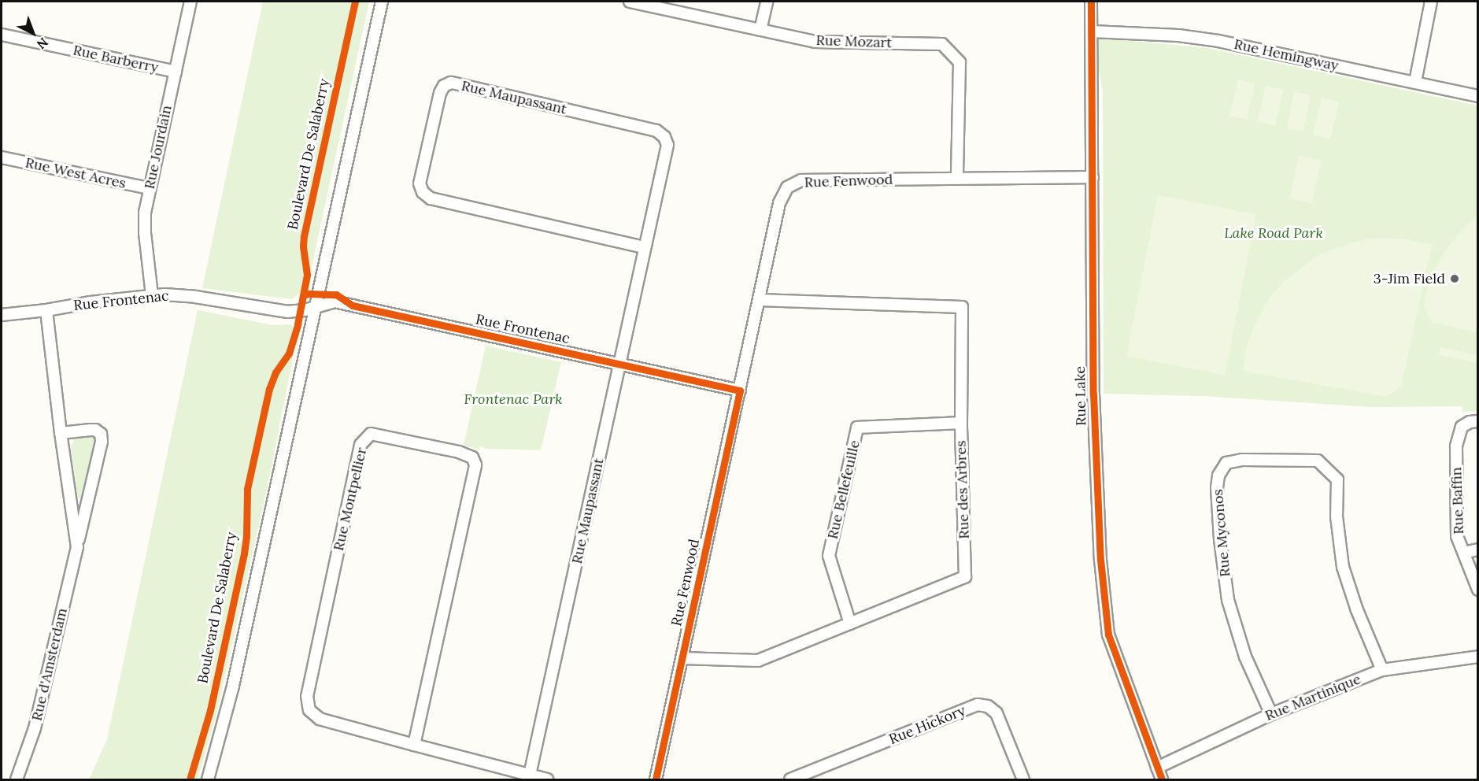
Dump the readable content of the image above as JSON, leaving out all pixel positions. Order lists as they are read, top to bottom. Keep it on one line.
{"streets":{"street":["Rue Mozart","Rue Hemingway","Rue Barberry","Rue Maupassant","Rue Jourdain","Rue West Acres","Rue Fenwood","Rue Frontenac","Rue Lake","Rue Bellefeuille","Rue des Arbres","Rue Montpellier","Rue Baffin","Rue Myconos","Rue d'Amsterdam","Rue Martinique","Rue Hickory"],"cycle path":["Boulevard De Salaberry"]},"crossings":[["Rue Mozart","Rue Fenwood"],["Rue Hemingway","Rue Lake"],["Rue Barberry","Rue Jourdain"],["Rue Maupassant","Rue Frontenac"],["Rue Maupassant","Rue Montpellier"],["Rue Jourdain","Rue West Acres"],["Rue Jourdain","Rue Frontenac"],["Rue Fenwood","Rue Frontenac"],["Rue Fenwood","Rue Lake"],["Rue Fenwood","Rue des Arbres"],["Rue Frontenac","Rue d'Amsterdam"],["Rue Lake","Rue Martinique"],["Rue Bellefeuille","Rue des Arbres"],["Rue Myconos","Rue Martinique"]],"parks":["Lake Road Park","Frontenac Park"],"places":["3-Jim Field"],"north":"bottom right"}
